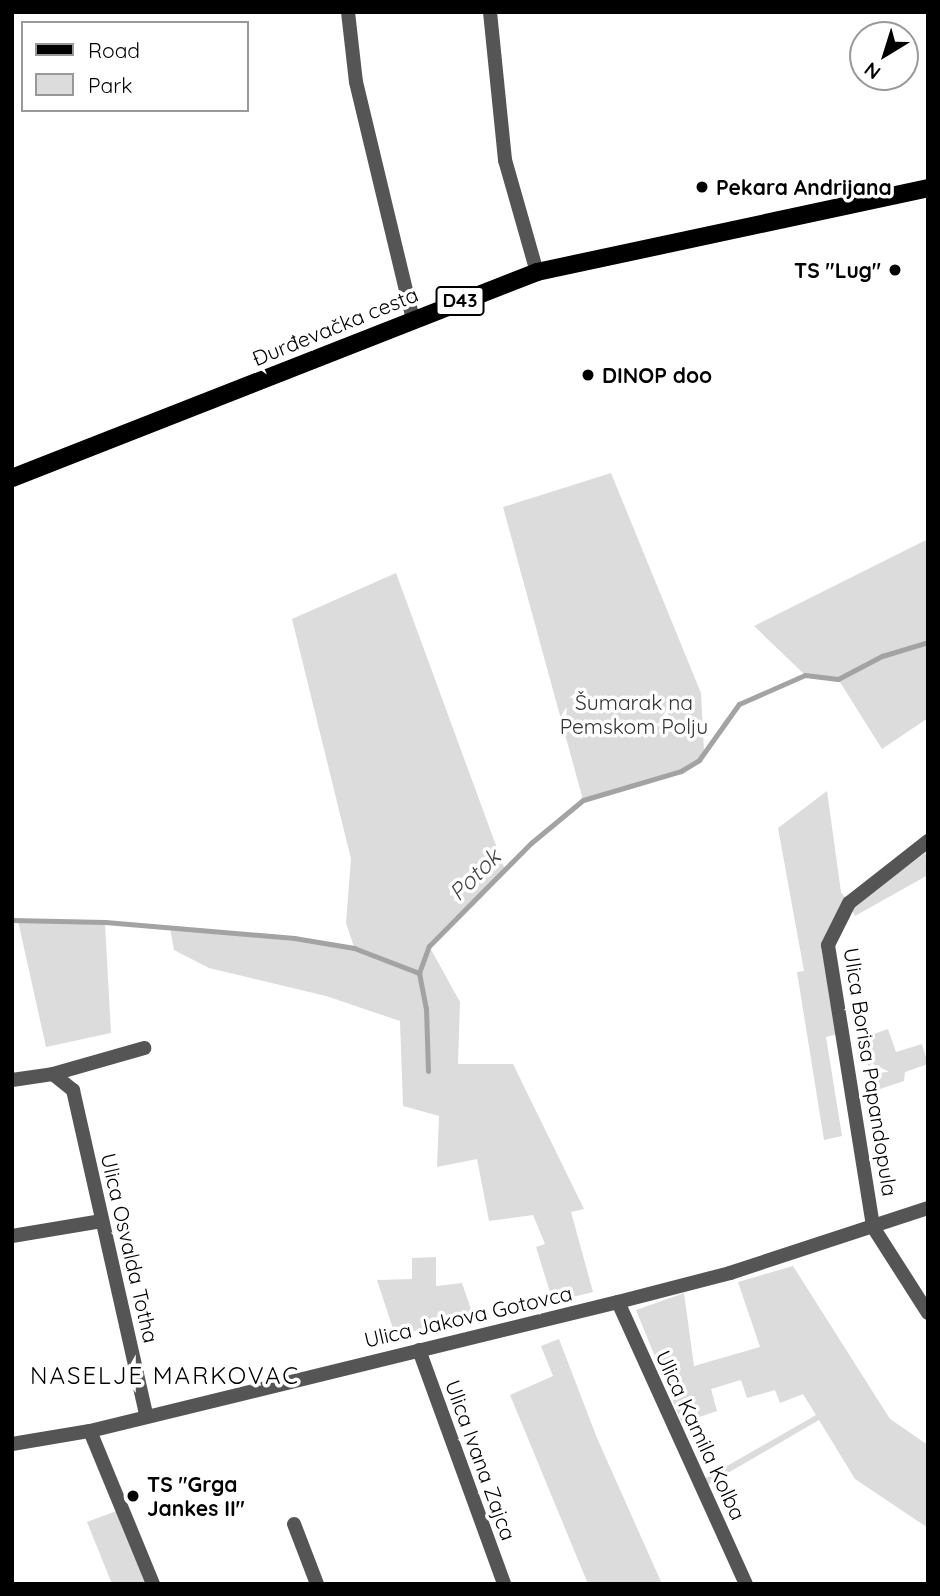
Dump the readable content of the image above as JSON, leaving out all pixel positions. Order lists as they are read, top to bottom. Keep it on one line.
{"streets":{"main road":["D43","Đurđevačka cesta"],"street":["Ulica Borisa Papandopula","Ulica Osvalda Totha","Ulica Jakova Gotovca","Ulica Kamila Kolba","Ulica Ivana Zajca"]},"crossings":[["Ulica Borisa Papandopula","Ulica Jakova Gotovca"],["Ulica Osvalda Totha","Ulica Jakova Gotovca"],["Ulica Jakova Gotovca","Ulica Kamila Kolba"],["Ulica Jakova Gotovca","Ulica Ivana Zajca"]],"districts":["NASELJE MARKOVAC"],"water":["Potok"],"parks":["Šumarak na Pemskom Polju"],"places":["Pekara Andrijana","TS \"Lug\"","DINOP doo","TS \"Grga Jankes II\""],"legend":["Road","Park"],"north":"bottom left"}
